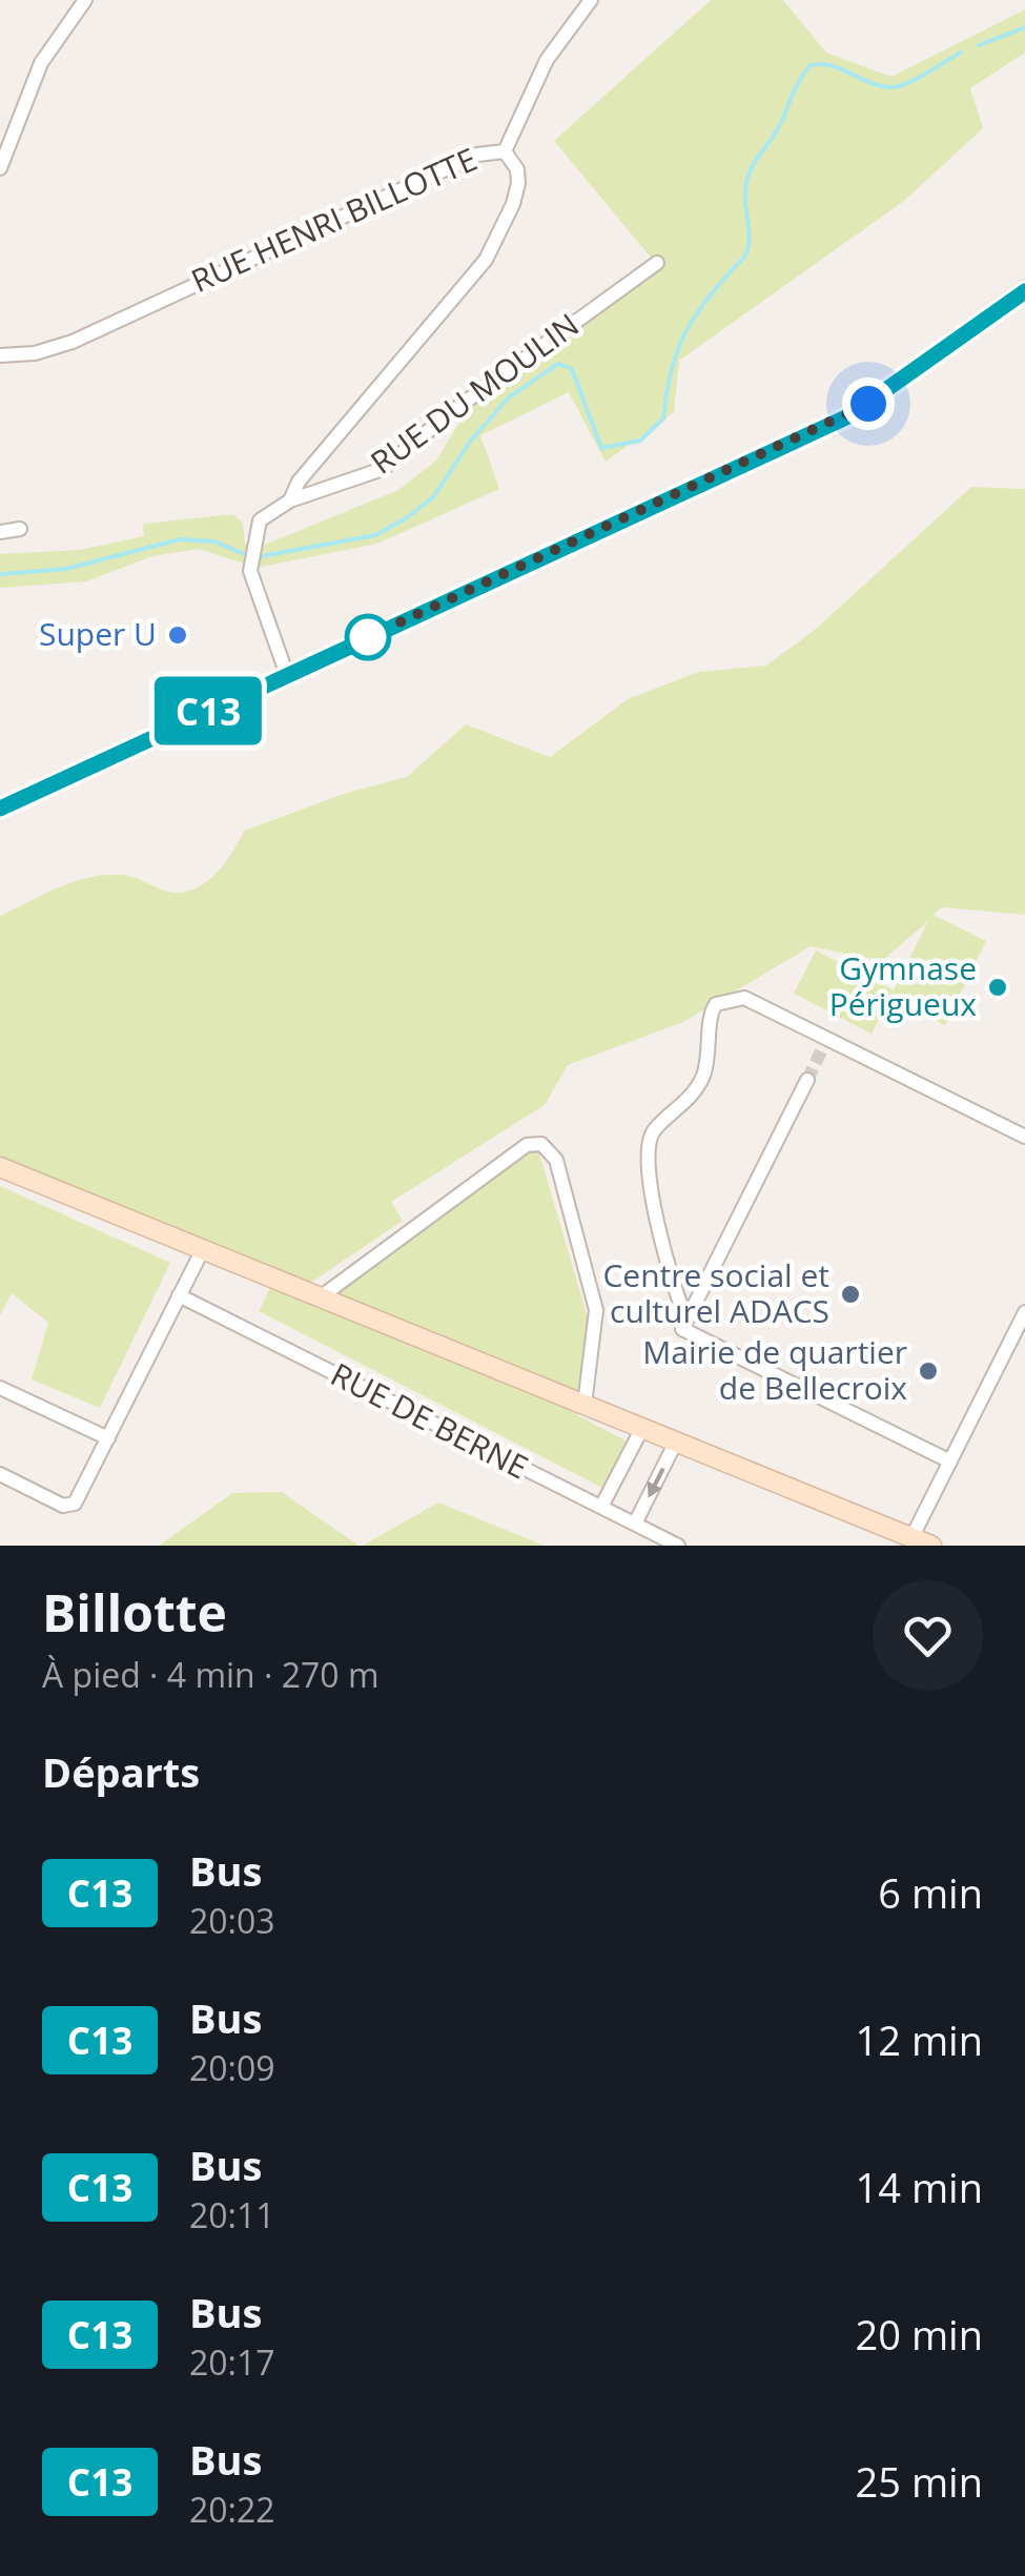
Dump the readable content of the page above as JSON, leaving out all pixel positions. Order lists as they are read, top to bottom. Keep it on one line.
{"streets":{"street":["RUE HENRI BILLOTTE","RUE DU MOULIN","RUE DE BERNE"]},"crossings":[["RUE HENRI BILLOTTE","RUE DU MOULIN"]],"places":["Super U","Gymnase Périgueux","Centre social et culturel ADACS","Mairie de quartier de Bellecroix"],"lines":["bus line C13"],"page":{"on_map":"C13","heading":[["Billotte","À pied · 4 min · 270 m"],"Départs"],"list":[{"mark":"C13","name":"Bus","note":"20:03","value":"6 min"},{"mark":"C13","name":"Bus","note":"20:09","value":"12 min"},{"mark":"C13","name":"Bus","note":"20:11","value":"14 min"},{"mark":"C13","name":"Bus","note":"20:17","value":"20 min"},{"mark":"C13","name":"Bus","note":"20:22","value":"25 min"}]}}
